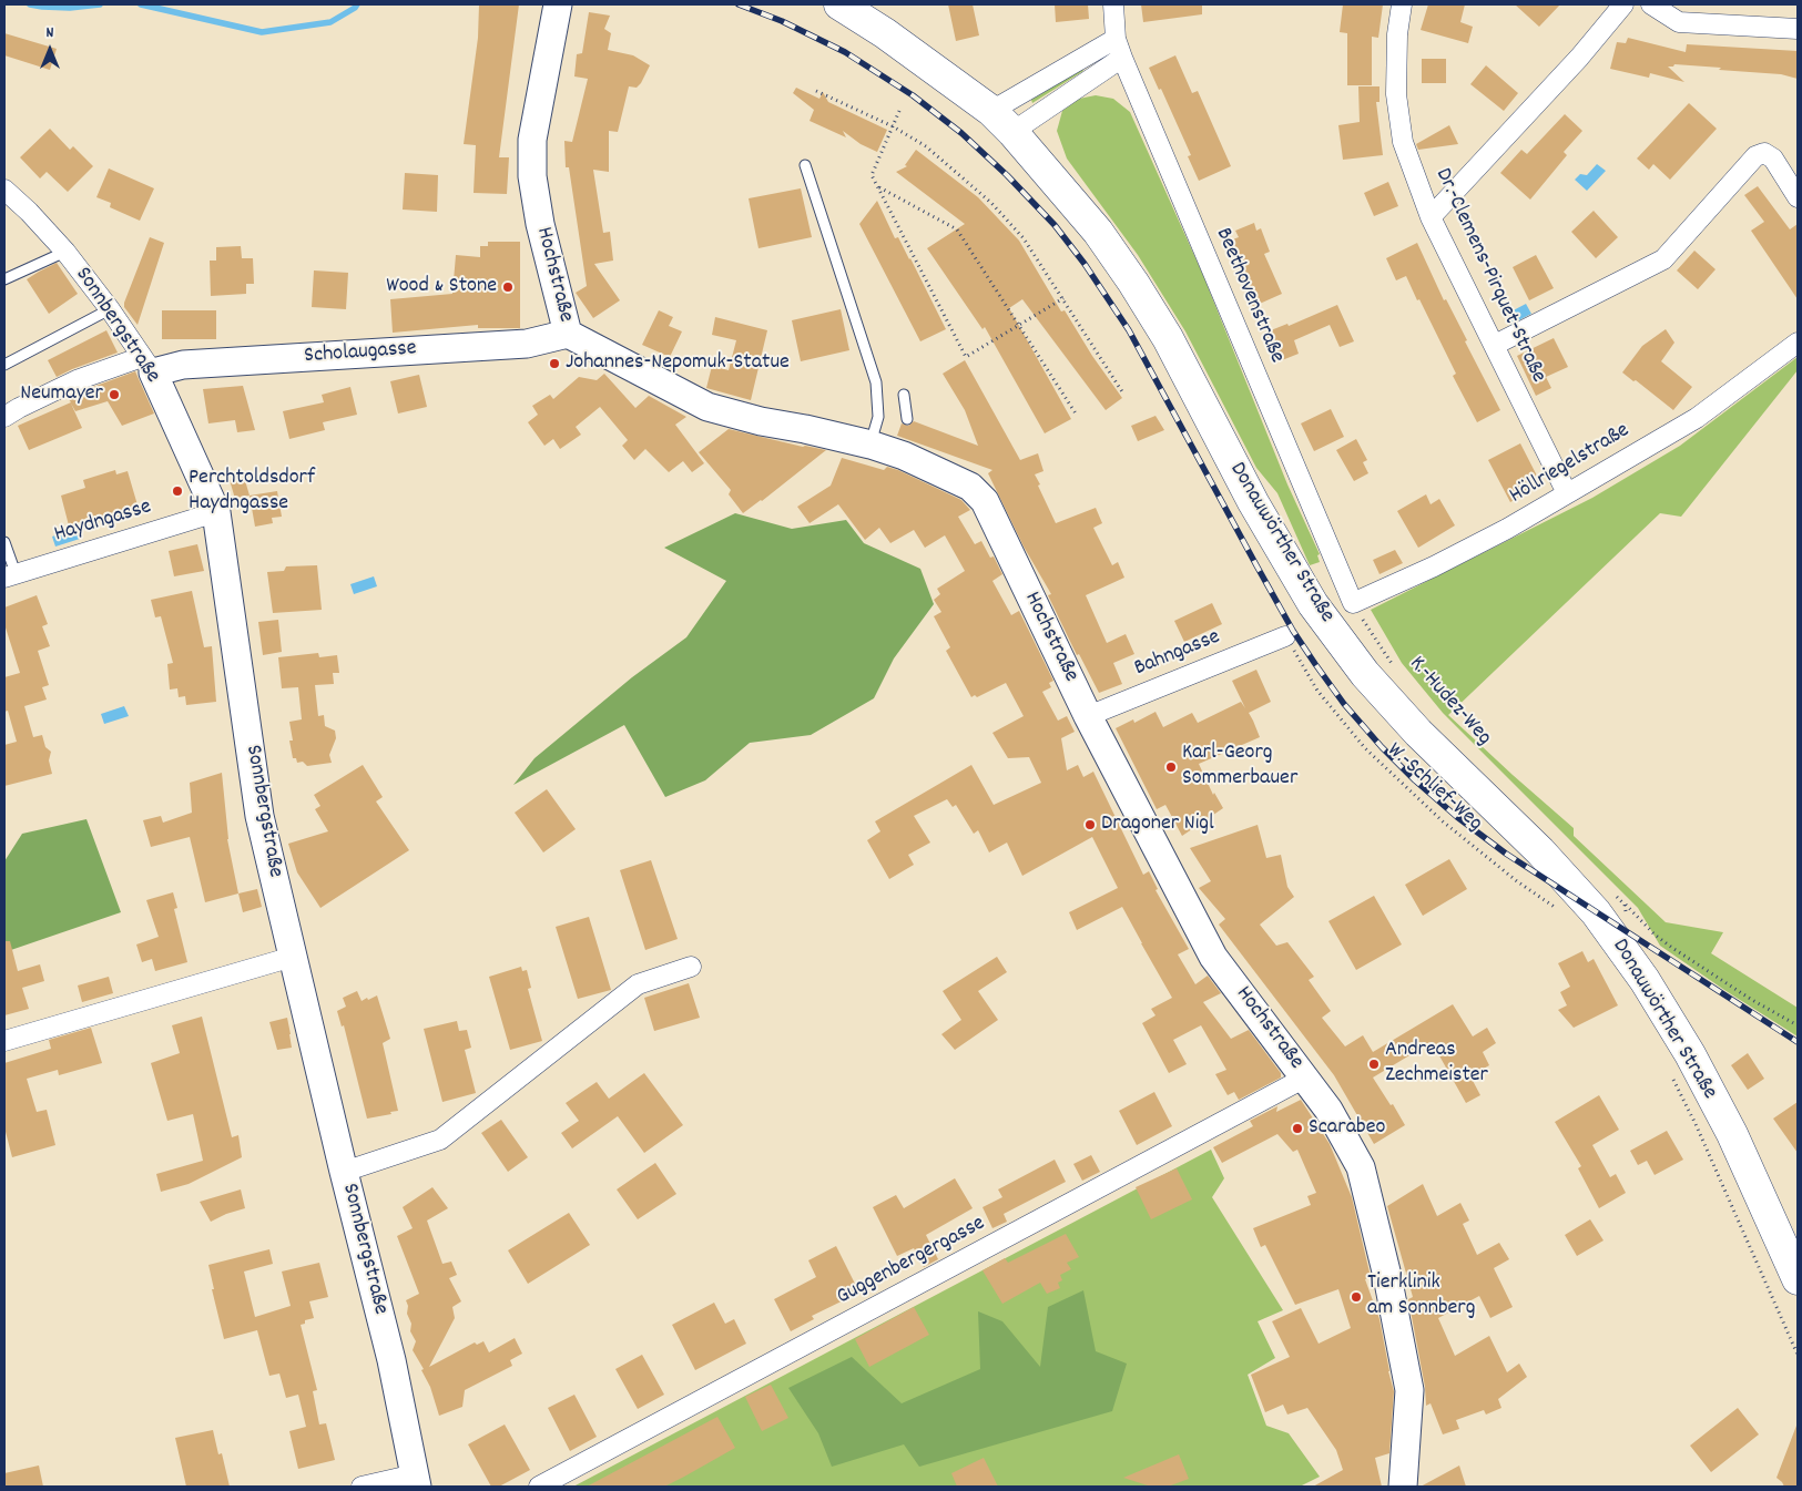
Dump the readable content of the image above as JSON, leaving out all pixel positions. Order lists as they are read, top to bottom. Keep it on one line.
{"streets":{"main road":["Hochstraße","Sonnbergstraße","Scholaugasse","Donauwörther Straße"],"street":["Dr.-Clemens-Pirquet-Straße","Beethovenstraße","Höllriegelstraße","Haydngasse","Bahngasse","Guggenbergergasse"],"path":["K.-Hudez-Weg","W.-Schlief-Weg"]},"crossings":[["Hochstraße","Scholaugasse"],["Hochstraße","Bahngasse"],["Hochstraße","Guggenbergergasse"],["Dr.-Clemens-Pirquet-Straße","Höllriegelstraße"],["Beethovenstraße","Höllriegelstraße"],["Beethovenstraße","K.-Hudez-Weg"],["Sonnbergstraße","Scholaugasse"],["Sonnbergstraße","Haydngasse"],["Höllriegelstraße","K.-Hudez-Weg"],["Bahngasse","W.-Schlief-Weg"]],"places":["Wood & Stone","Johannes-Nepomuk-Statue","Neumayer","Perchtoldsdorf Haydngasse","Karl-Georg Sommerbauer","Dragoner Nigl","Andreas Zechmeister","Scarabeo","Tierklinik am Sonnberg"],"north":"top"}
